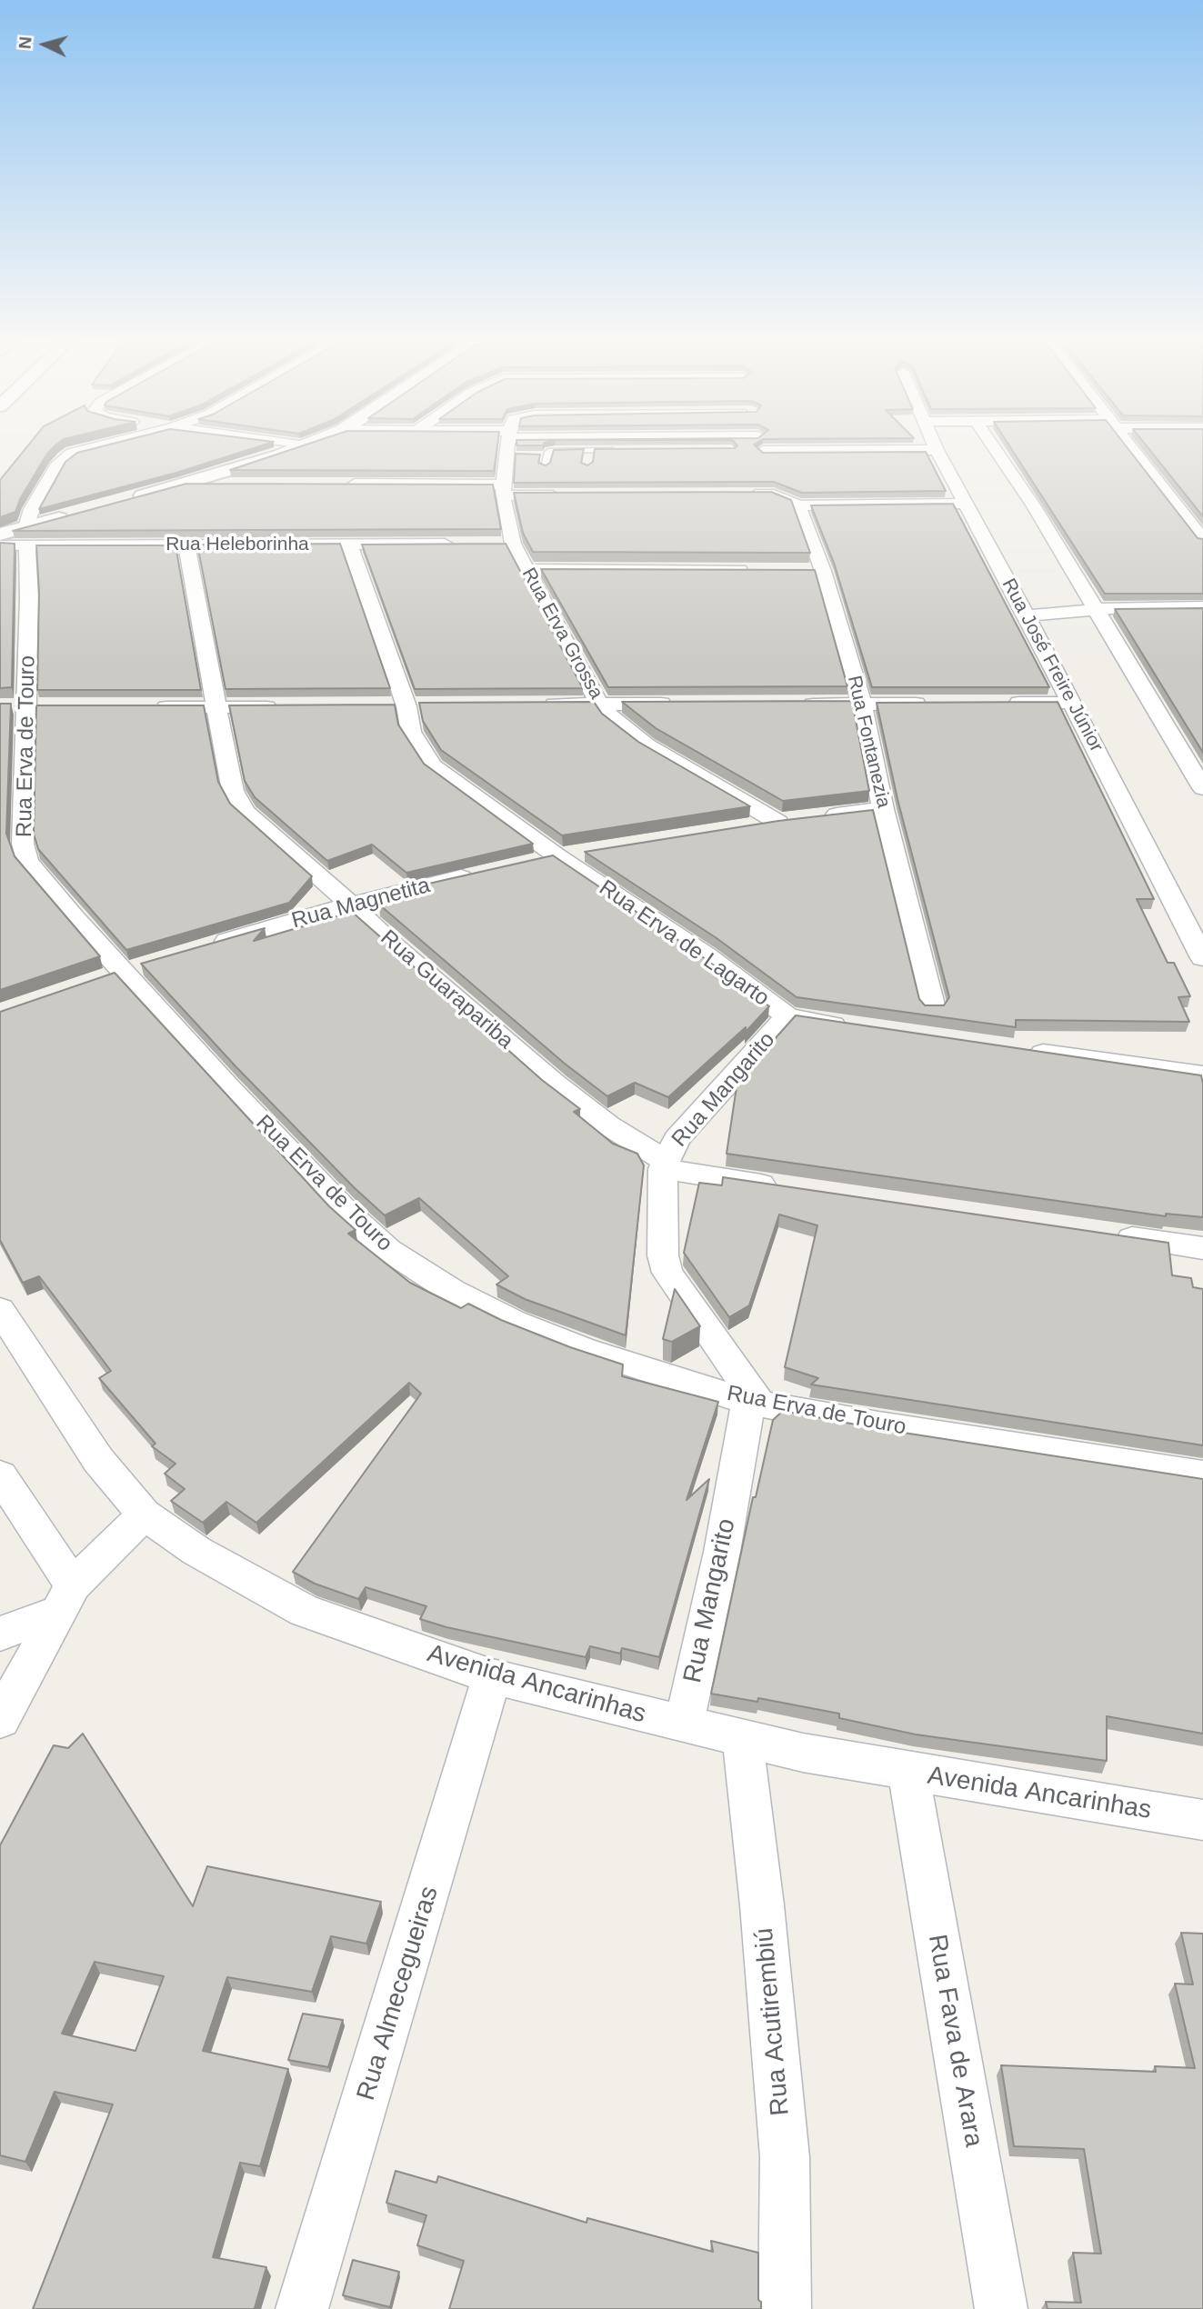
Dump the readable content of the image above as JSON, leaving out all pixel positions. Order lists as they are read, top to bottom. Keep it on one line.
{"streets":{"street":["Rua Heleborinha","Rua Erva Grossa","Rua José Freire Júnior","Rua Fontanezia","Rua Erva de Touro","Rua Magnetita","Rua Erva de Lagarto","Rua Guarapariba","Rua Mangarito","Avenida Ancarinhas","Rua Almecegueiras","Rua Acutirembiú","Rua Fava de Arara"]},"crossings":[["Rua Heleborinha","Rua Erva de Touro"],["Rua Heleborinha","Rua Erva de Lagarto"],["Rua Heleborinha","Rua Guarapariba"],["Rua Erva de Touro","Rua Mangarito"],["Rua Magnetita","Rua Guarapariba"],["Rua Erva de Lagarto","Rua Mangarito"],["Rua Guarapariba","Rua Mangarito"],["Rua Mangarito","Avenida Ancarinhas"],["Avenida Ancarinhas","Rua Almecegueiras"],["Avenida Ancarinhas","Rua Acutirembiú"],["Avenida Ancarinhas","Rua Fava de Arara"]],"north":"left"}
